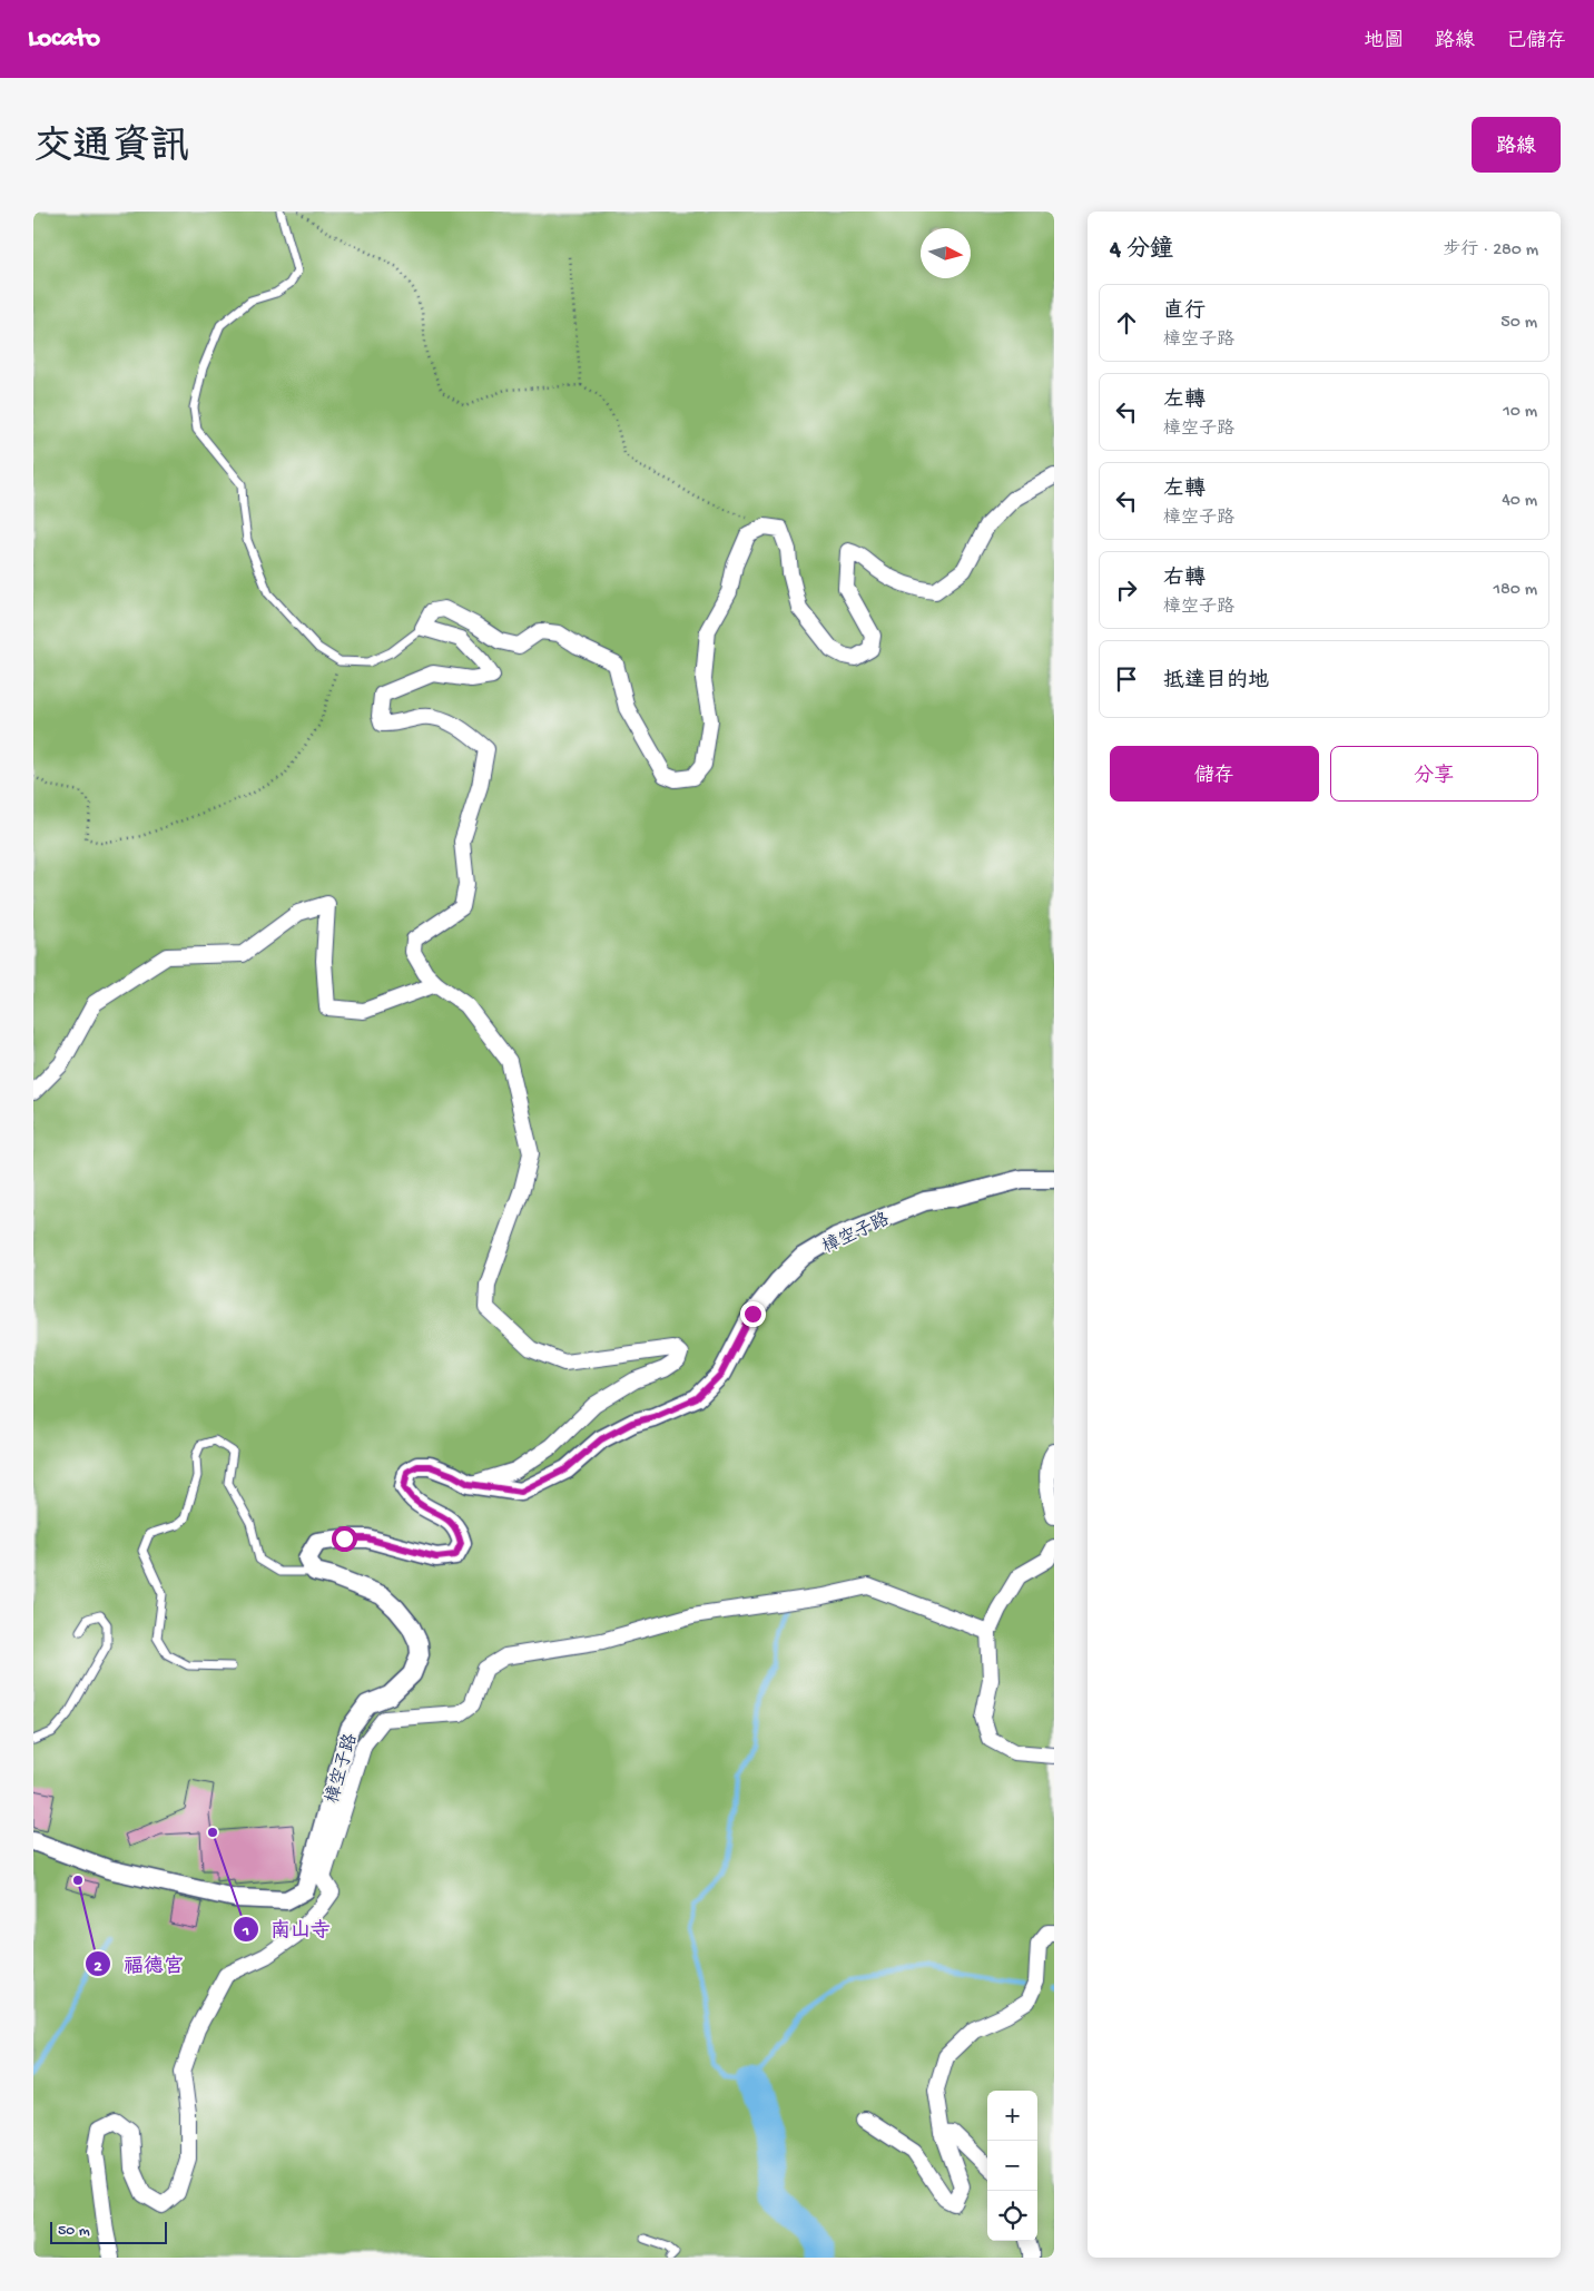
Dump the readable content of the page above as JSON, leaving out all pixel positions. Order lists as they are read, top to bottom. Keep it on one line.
{"streets":{"street":["樟空子路"]},"places":["南山寺","福德宮"],"scale_bar":"50 m","north":"right","page":{"header":"Locato","nav":["地圖","路線","已儲存"],"title":"交通資訊","buttons":["路線",["儲存","分享"]],"heading":["4 分鐘","步行 · 280 m"],"list":[["直行","樟空子路","50 m"],["左轉","樟空子路","10 m"],["左轉","樟空子路","40 m"],["右轉","樟空子路","180 m"],"抵達目的地"],"map_buttons":["+","−"],"scale":"50 m"}}
